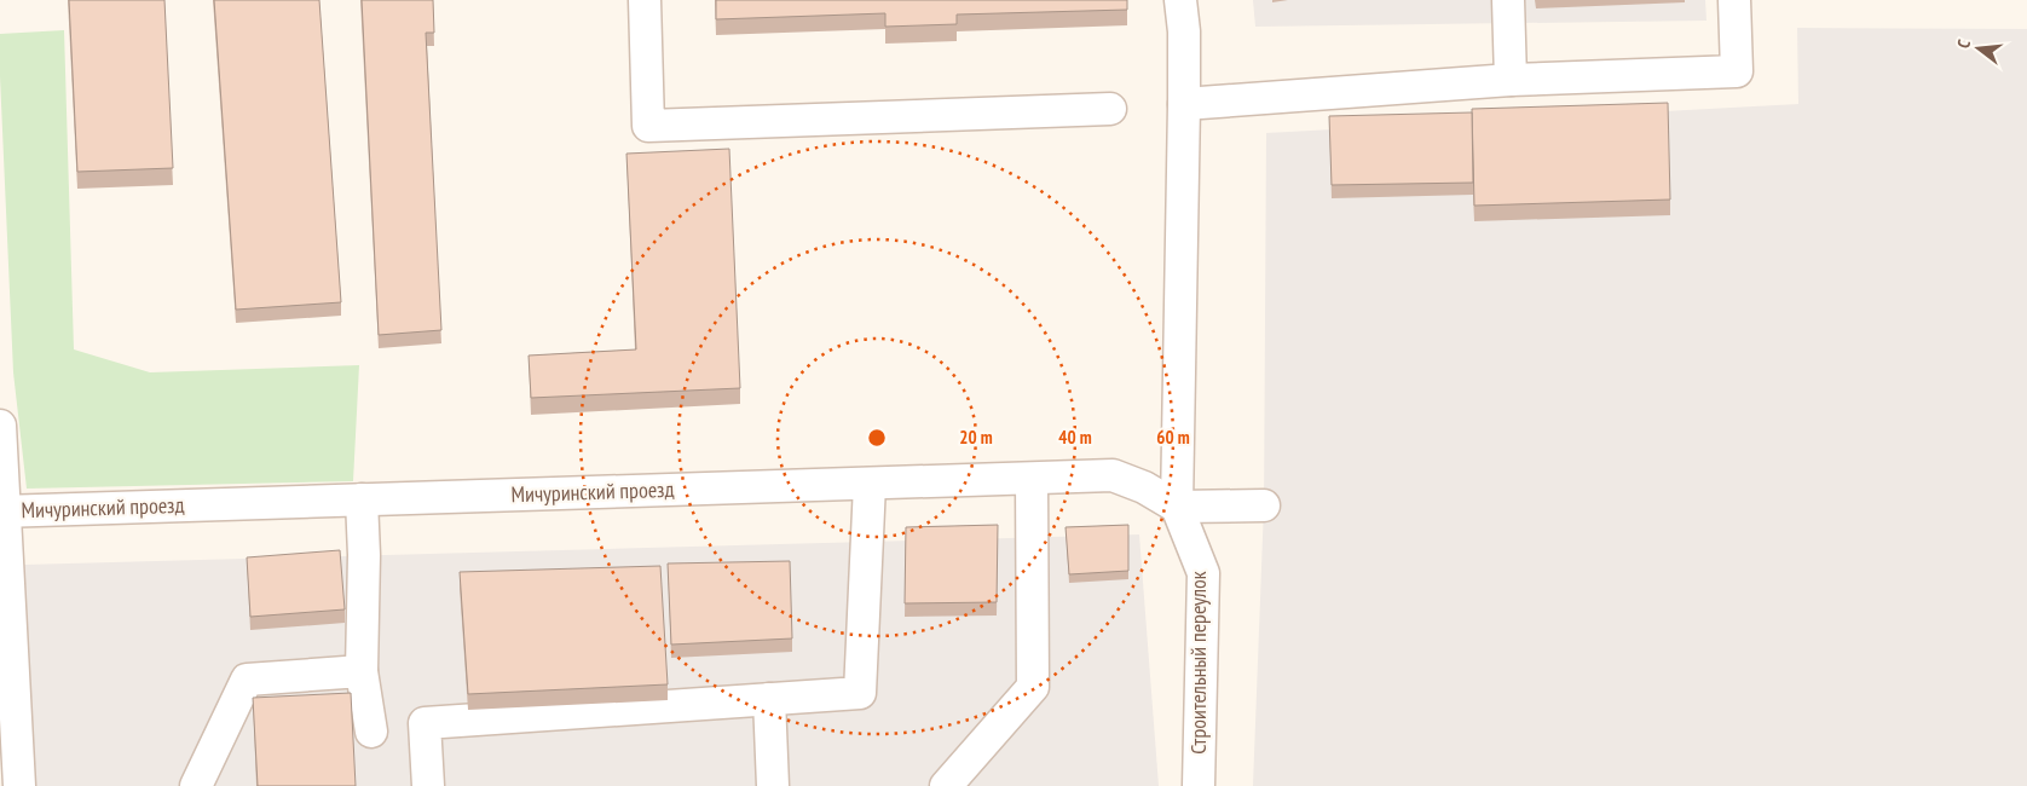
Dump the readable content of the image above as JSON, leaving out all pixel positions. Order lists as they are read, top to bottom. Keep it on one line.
{"streets":{"street":["Мичуринский проезд","Строительный переулок"]},"crossings":[["Мичуринский проезд","Строительный переулок"]],"north":"left","rings":["20 m","40 m","60 m"]}
